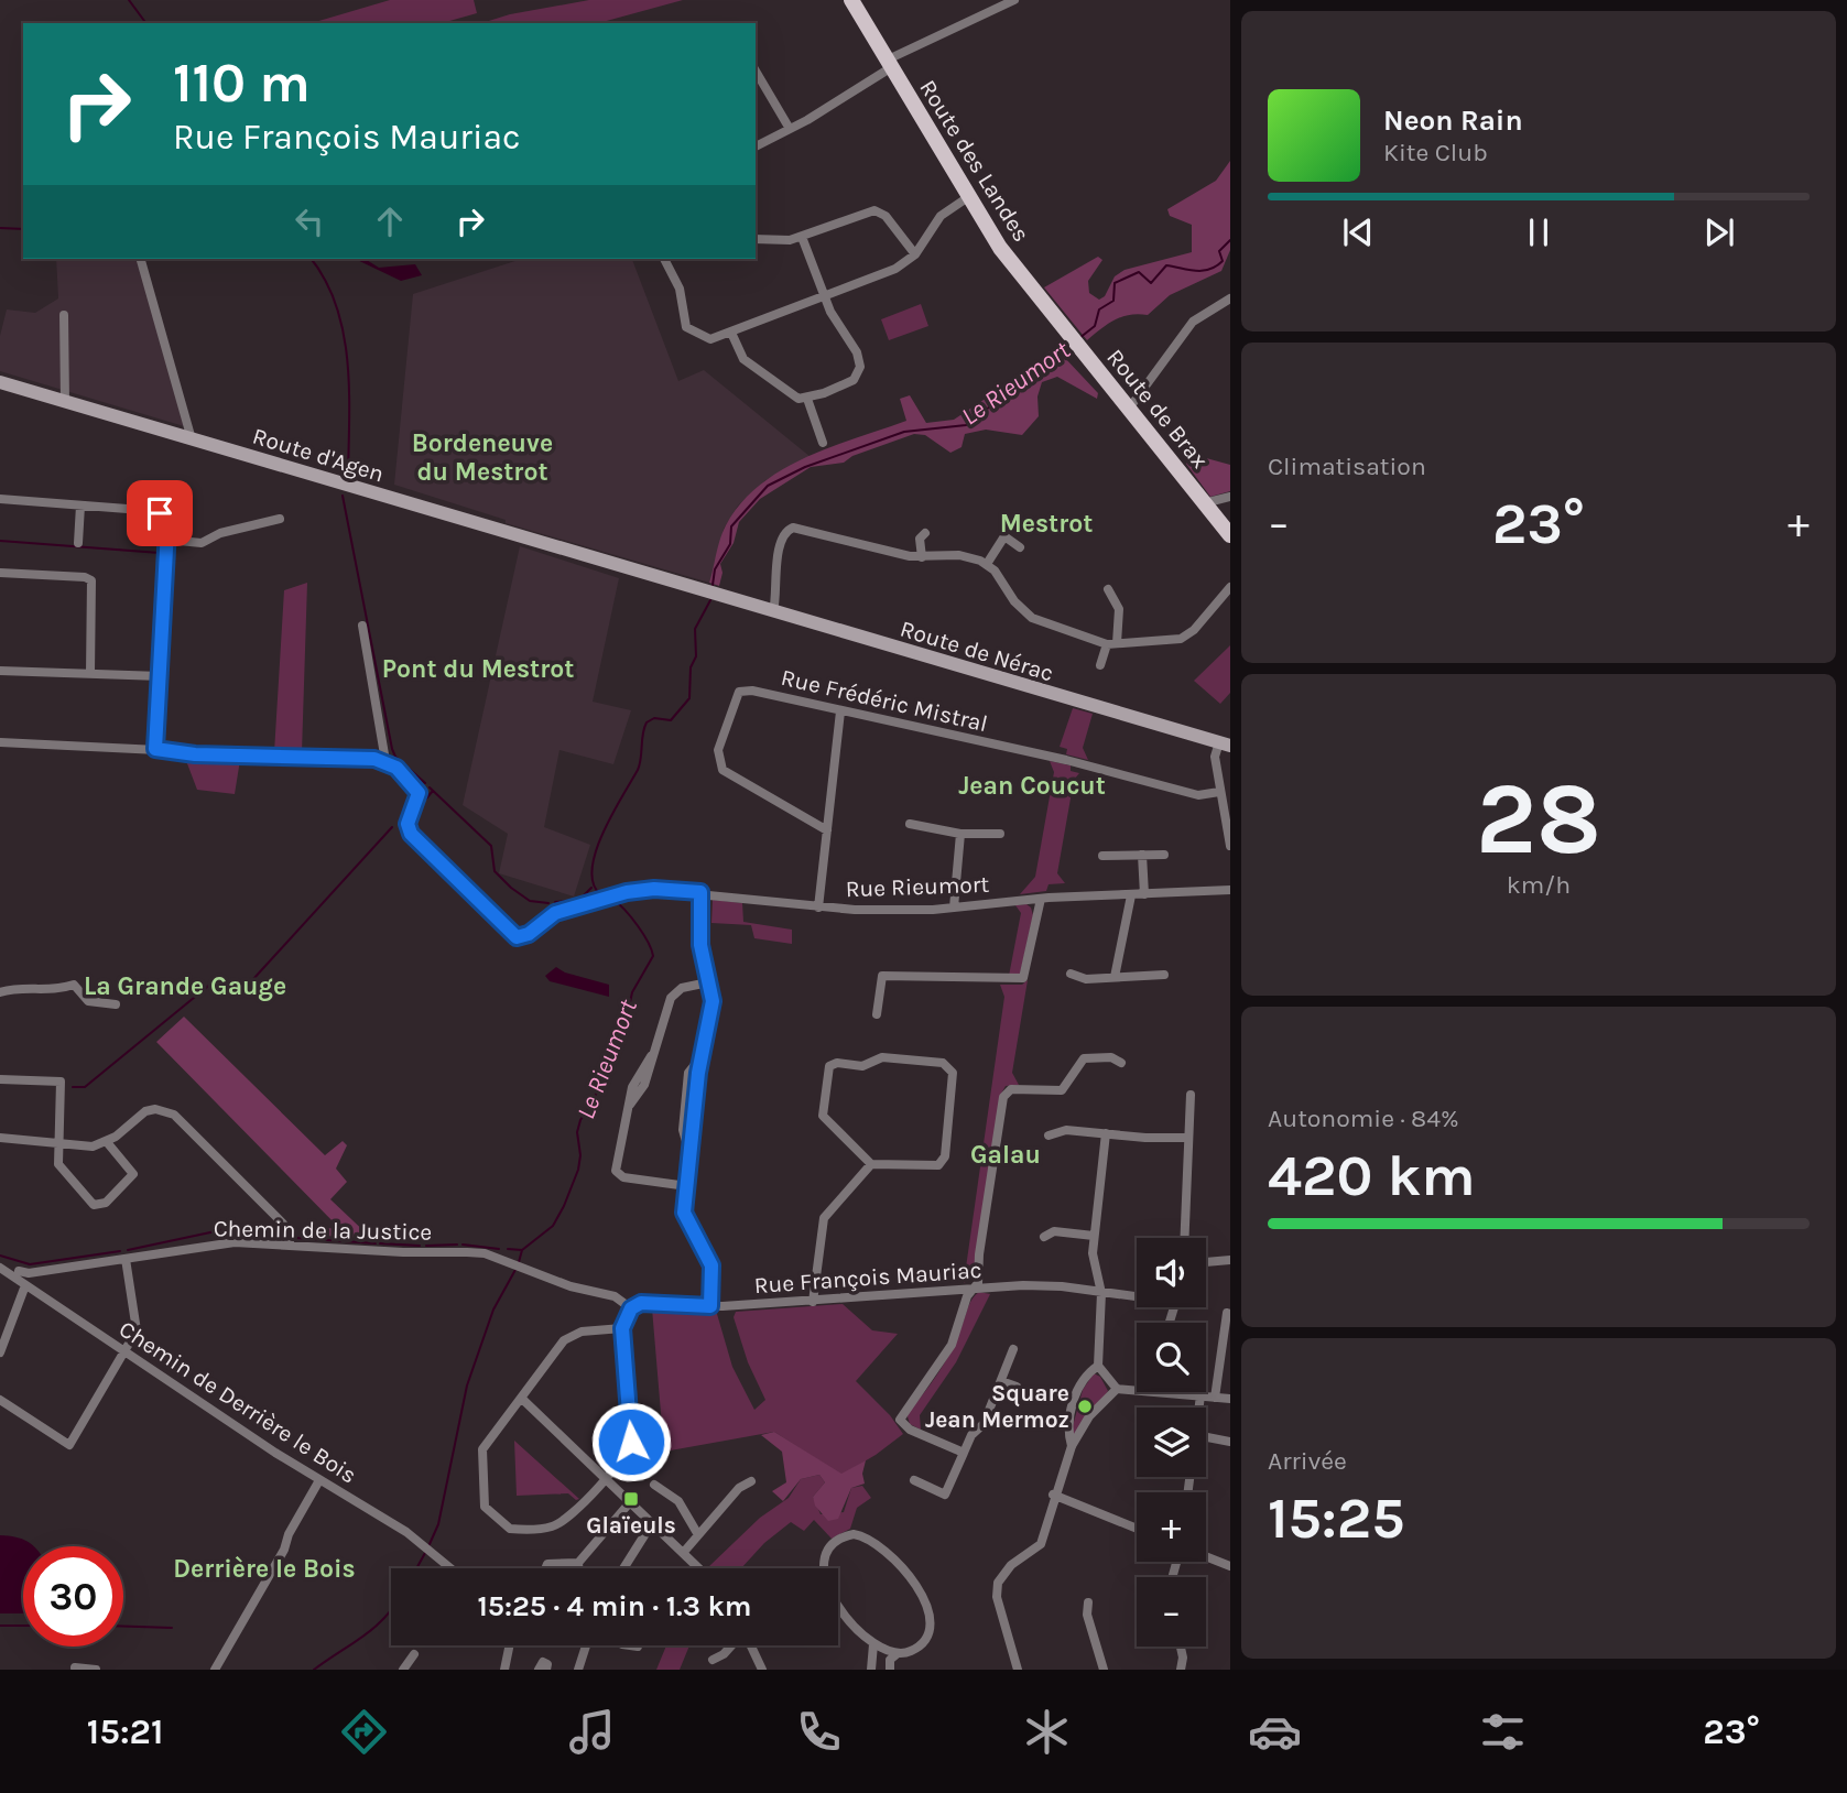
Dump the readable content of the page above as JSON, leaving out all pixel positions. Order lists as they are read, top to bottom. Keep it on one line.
{"streets":{"main road":["Route des Landes","Route de Brax","Route d'Agen","Route de Nérac"],"street":["Rue Frédéric Mistral","Rue Rieumort","Chemin de la Justice","Rue François Mauriac","Chemin de Derrière le Bois"]},"crossings":[["Route des Landes","Route de Brax"],["Route d'Agen","Route de Nérac"],["Chemin de la Justice","Rue François Mauriac"]],"districts":["Bordeneuve du Mestrot","Mestrot","Pont du Mestrot","Jean Coucut","La Grande Gauge","Galau","Derrière le Bois"],"water":["Le Rieumort"],"places":{"other":["Square Jean Mermoz"],"transit":["Glaïeuls"]},"page":{"turn":["110 m","Rue François Mauriac"],"song":["Neon Rain","Kite Club"],"tile":["Climatisation",["28","km/h"],["Autonomie · 84%","420 km"],["Arrivée","15:25"]],"heat":["−","23°","+"],"map_buttons":["+","−"],"limit":"30","trip":"15:25 · 4 min · 1.3 km","tabs":["15:21","23°"]}}
